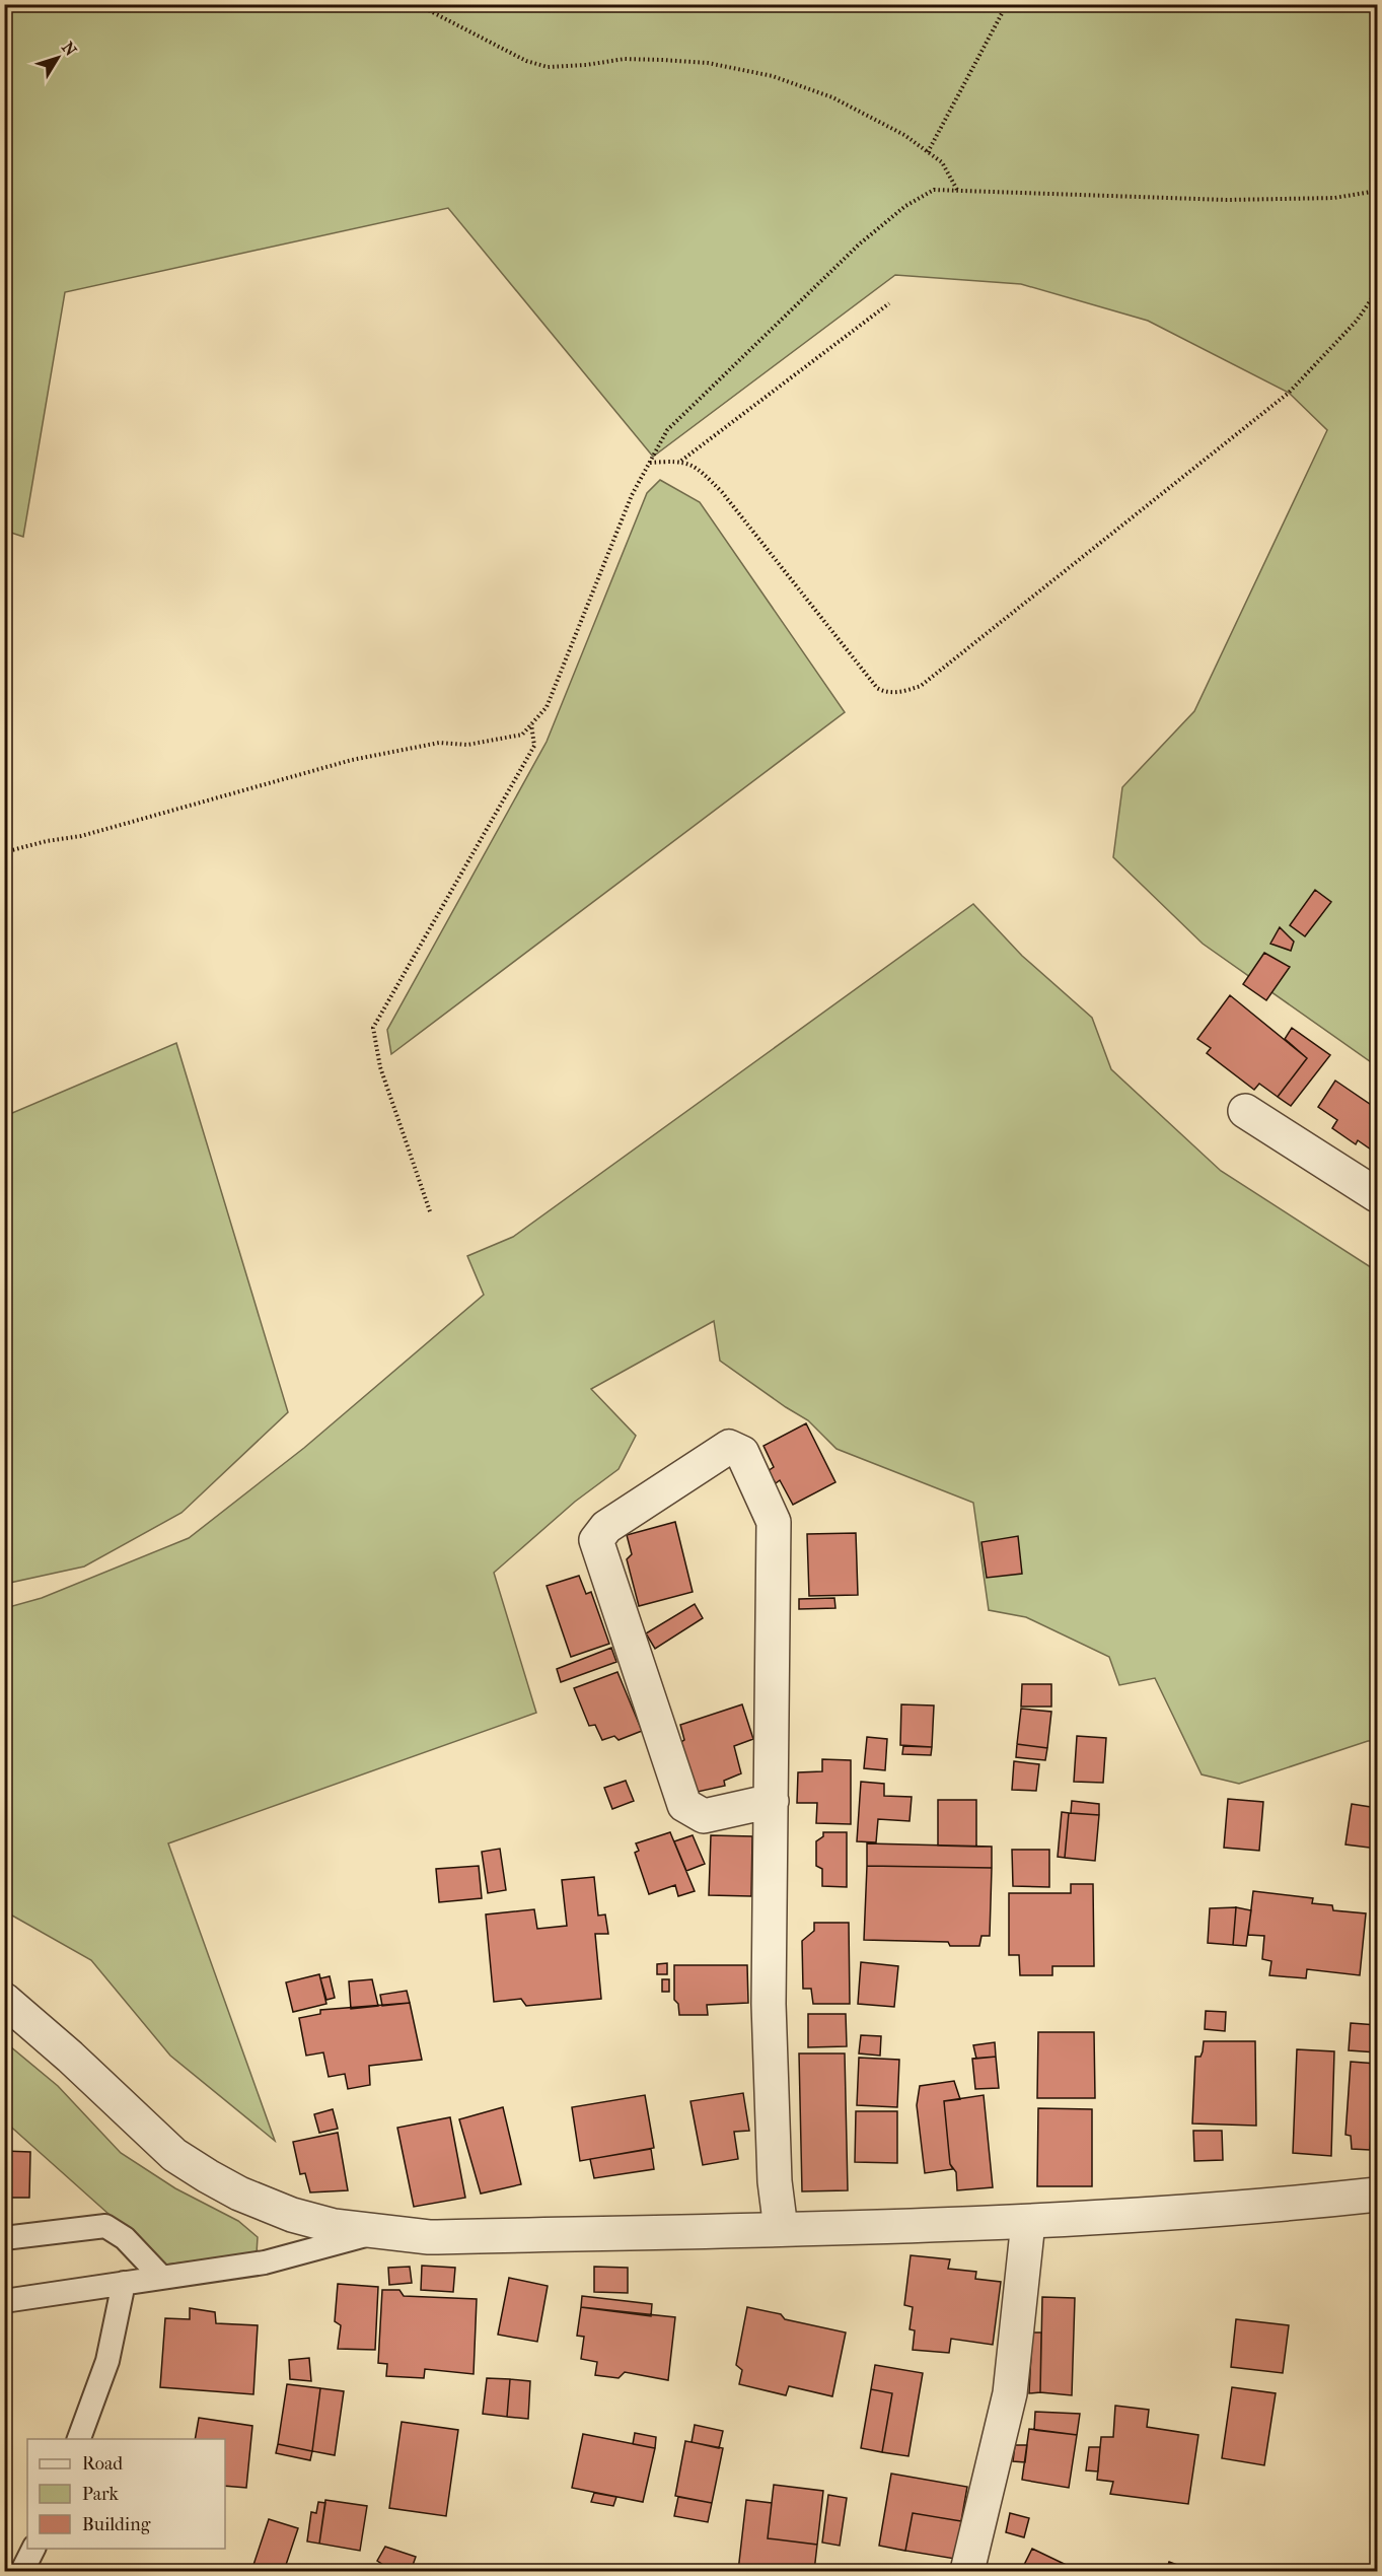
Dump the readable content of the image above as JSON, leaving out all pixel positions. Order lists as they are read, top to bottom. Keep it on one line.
{"legend":["Road","Park","Building"],"north":"top right"}
